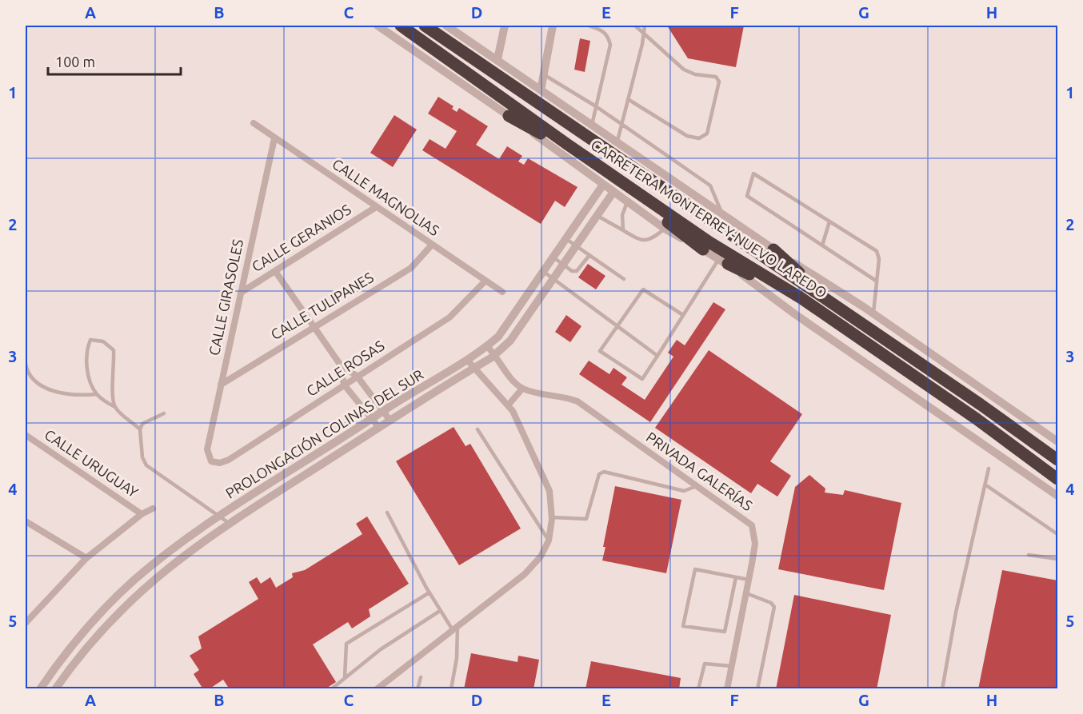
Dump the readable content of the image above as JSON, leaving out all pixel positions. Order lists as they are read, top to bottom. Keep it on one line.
{"streets":{"highway":["CARRETERA MONTERREY-NUEVO LAREDO"],"street":["CALLE MAGNOLIAS","CALLE GERANIOS","CALLE GIRASOLES","CALLE TULIPANES","CALLE ROSAS","PROLONGACIÓN COLINAS DEL SUR","CALLE URUGUAY","PRIVADA GALERÍAS"]},"crossings":[["CALLE MAGNOLIAS","CALLE GERANIOS"],["CALLE MAGNOLIAS","CALLE GIRASOLES"],["CALLE MAGNOLIAS","CALLE TULIPANES"],["CALLE MAGNOLIAS","CALLE ROSAS"],["CALLE GERANIOS","CALLE GIRASOLES"],["CALLE GIRASOLES","CALLE TULIPANES"],["CALLE GIRASOLES","CALLE ROSAS"]],"scale_bar":"100 m","grid":{"columns":["A","B","C","D","E","F","G","H"],"rows":["1","2","3","4","5"]}}
